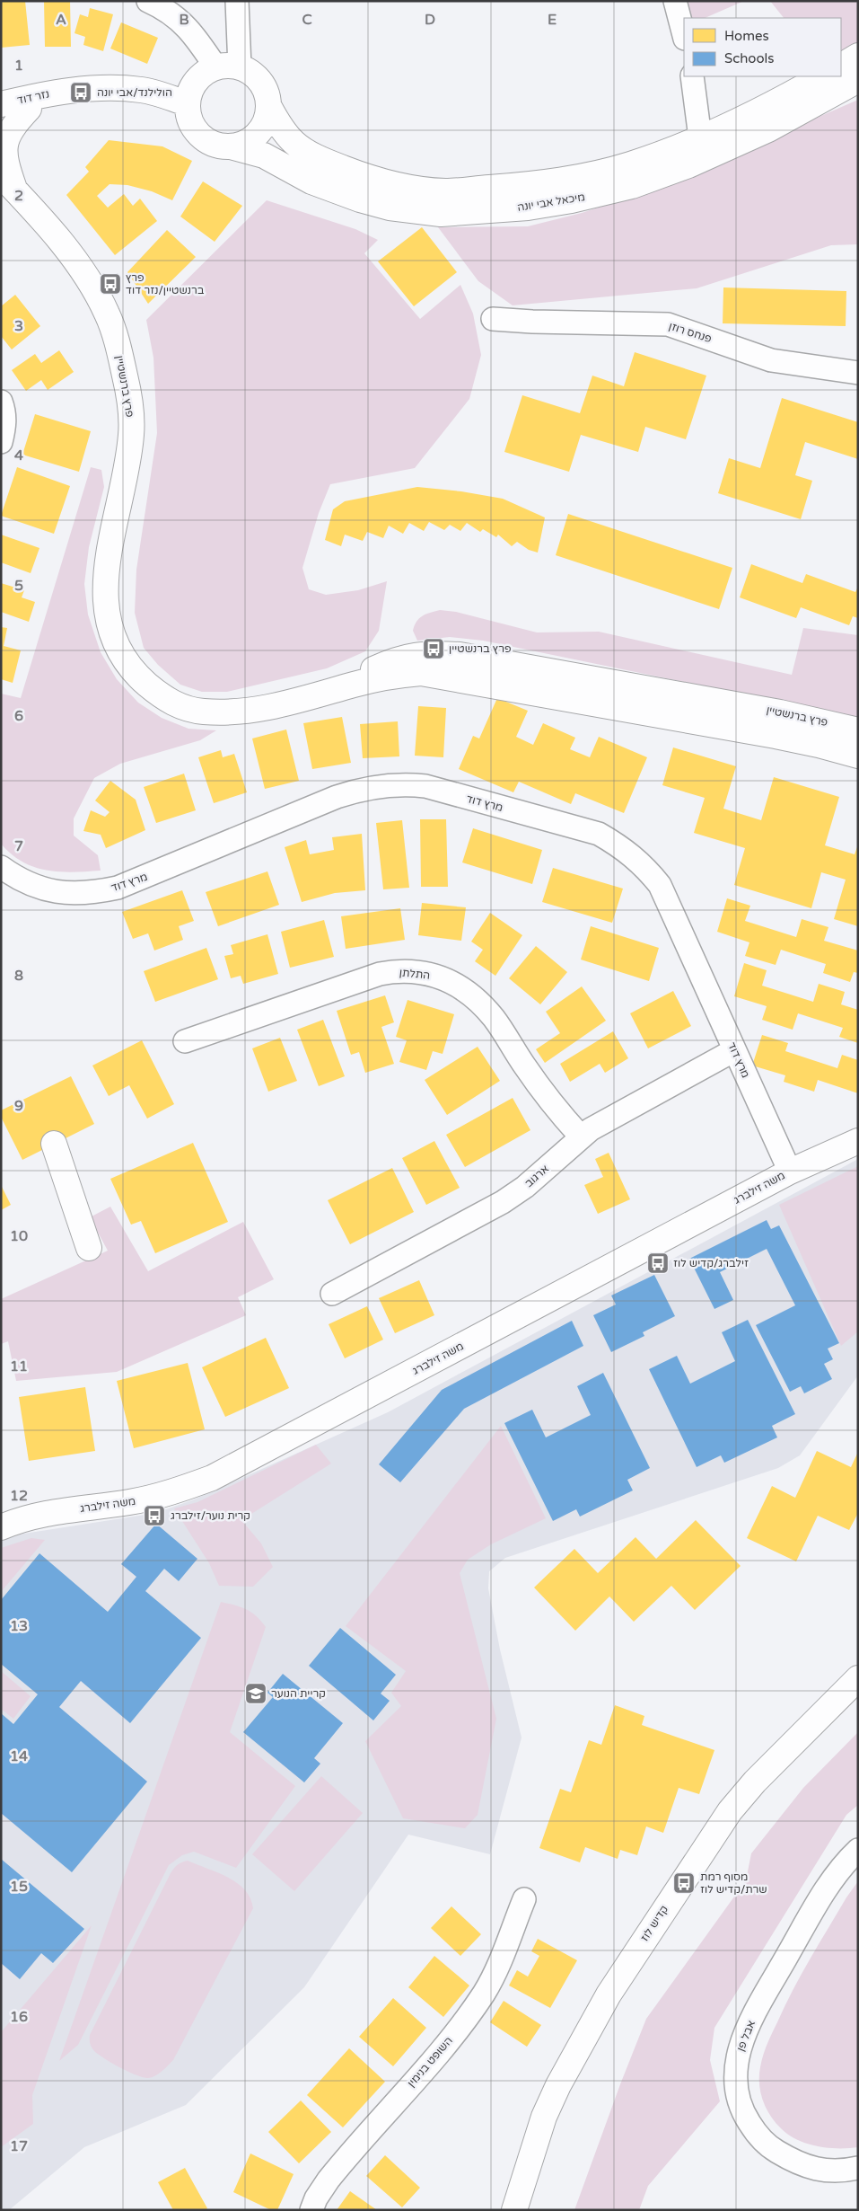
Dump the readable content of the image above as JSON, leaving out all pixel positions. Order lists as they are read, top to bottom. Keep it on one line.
{"streets":{"street":["נזר דוד","מיכאל אבי יונה","פנחס רוזן","פרץ ברנשטיין","מרץ דוד","התלתן","ארגוב","משה זילברג","קדיש לוז","אבל פן","השופט בנימין"]},"crossings":[["נזר דוד","פרץ ברנשטיין"],["מרץ דוד","ארגוב"],["מרץ דוד","משה זילברג"],["התלתן","ארגוב"]],"places":{"bus stop":["הולילנד/אבי יונה","פרץ ברנשטיין/נזר דוד","פרץ ברנשטיין","זילברג/קדיש לוז","קרית נוער/זילברג","מסוף רמת שרת/קדיש לוז"],"school or university":["קריית הנוער"]},"legend":["Homes","Schools"],"grid":{"columns":["A","B","C","D","E"],"rows":["1","2","3","4","5","6","7","8","9","10","11","12","13","14","15","16","17"]}}
